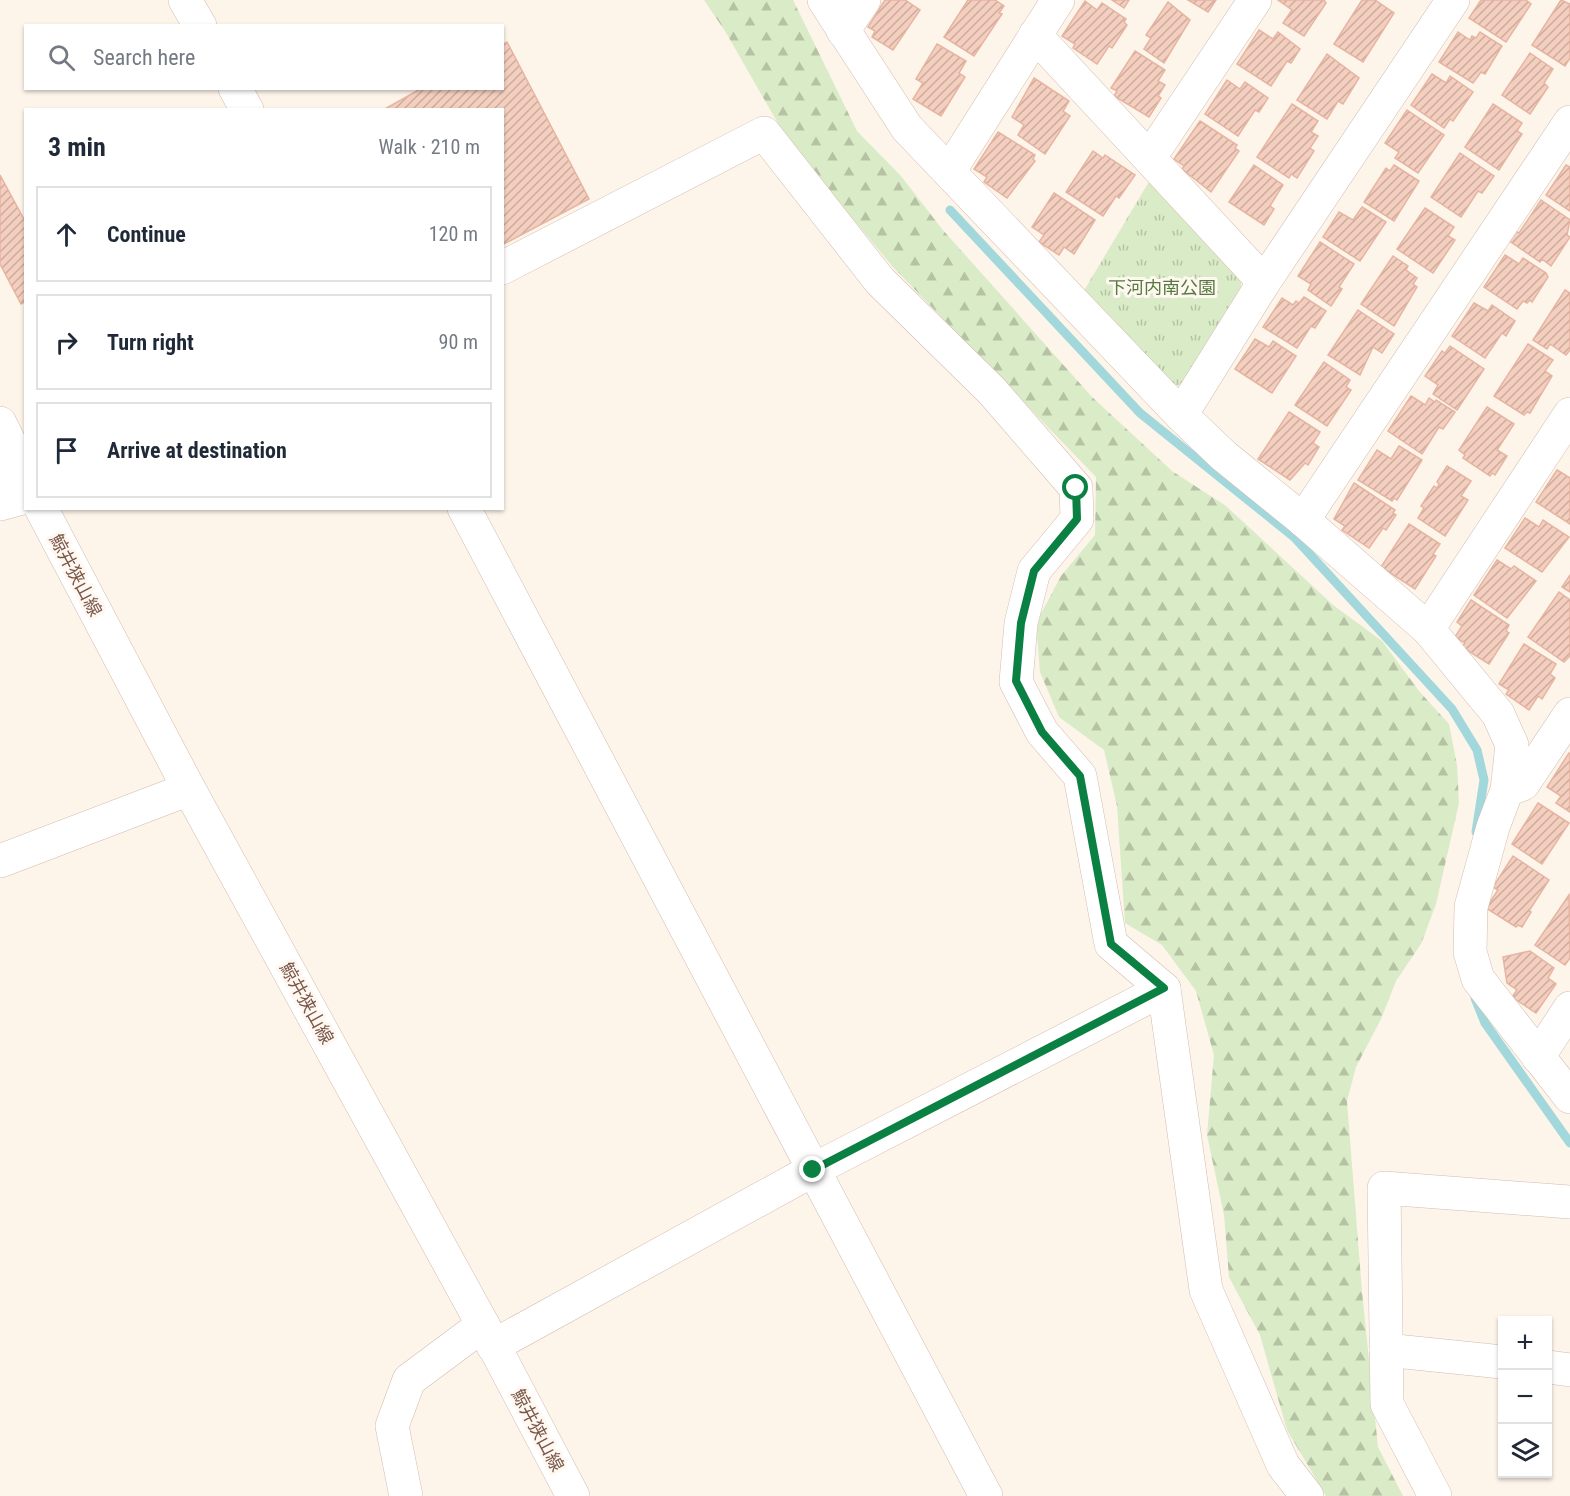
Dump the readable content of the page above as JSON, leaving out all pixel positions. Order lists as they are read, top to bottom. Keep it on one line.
{"streets":{"street":["鯨井狭山線"]},"parks":["下河内南公園"],"page":{"search":"Search here","heading":["3 min","Walk · 210 m"],"list":[["Continue","120 m"],["Turn right","90 m"],"Arrive at destination"],"map_buttons":["+","−"]}}
